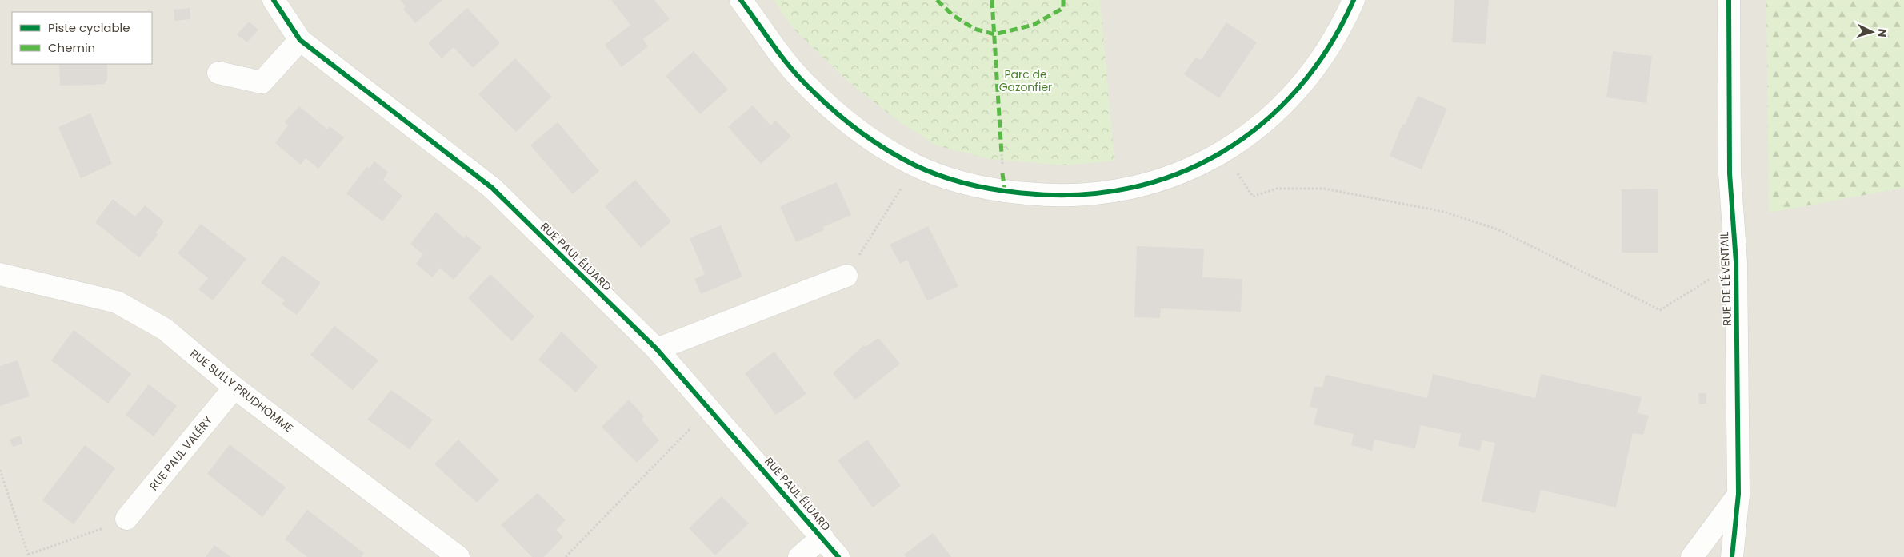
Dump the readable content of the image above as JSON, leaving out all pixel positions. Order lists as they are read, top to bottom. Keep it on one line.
{"streets":{"street":["RUE PAUL ÉLUARD","RUE DE L'ÉVENTAIL","RUE SULLY PRUDHOMME","RUE PAUL VALÉRY"]},"crossings":[["RUE SULLY PRUDHOMME","RUE PAUL VALÉRY"]],"parks":["Parc de Gazonfier"],"legend":["Piste cyclable","Chemin"],"north":"right"}
